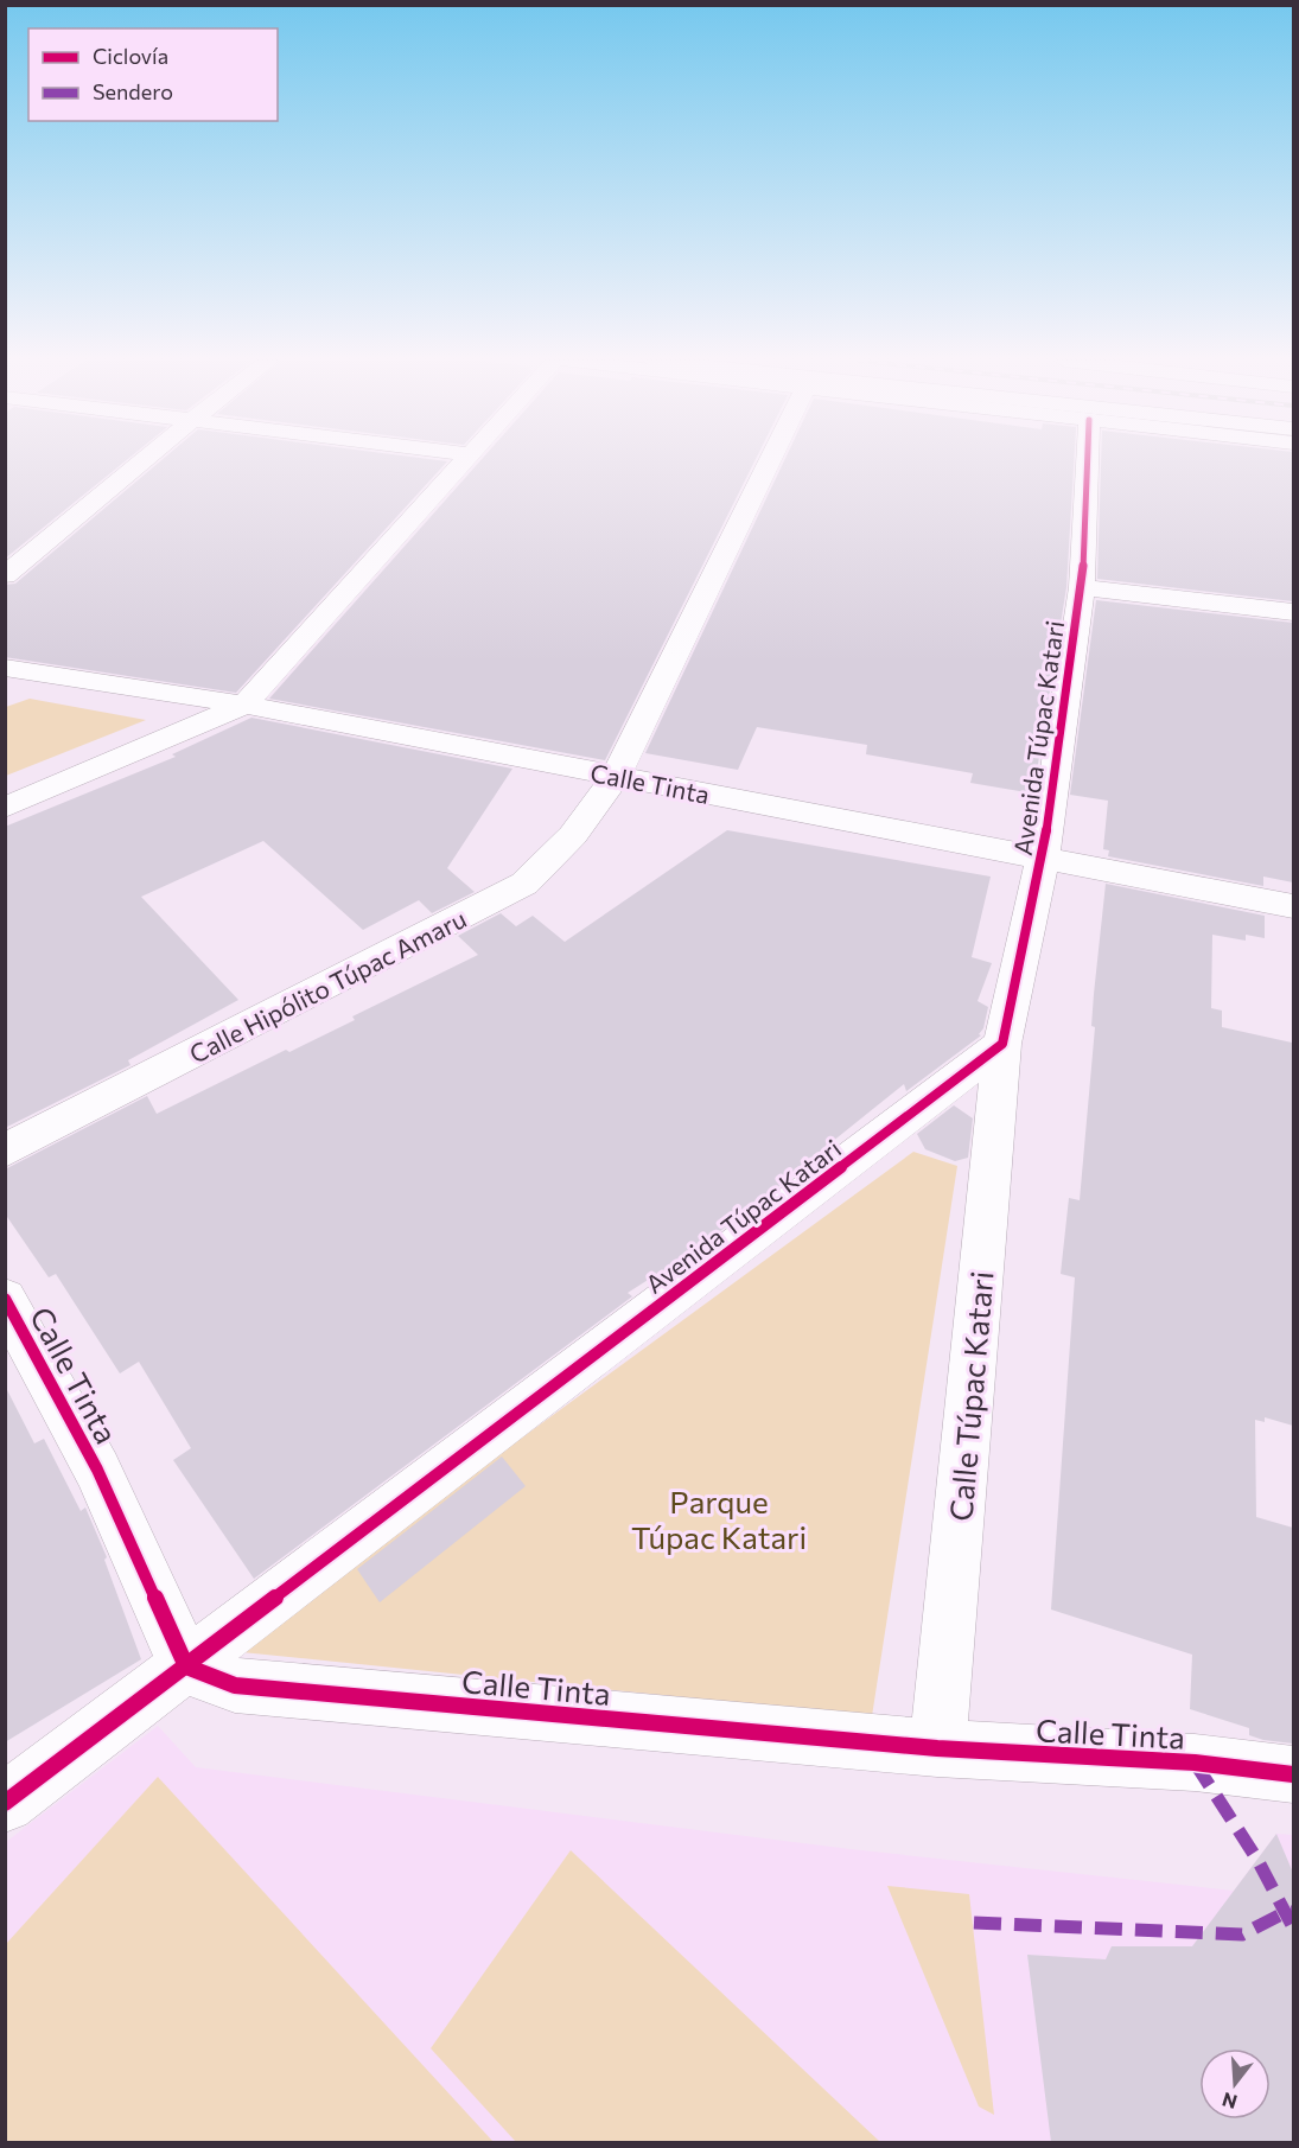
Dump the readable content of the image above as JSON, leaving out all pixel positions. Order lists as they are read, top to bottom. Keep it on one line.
{"streets":{"main road":["Avenida Túpac Katari","Calle Tinta","Calle Hipólito Túpac Amaru","Calle Túpac Katari"]},"crossings":[["Avenida Túpac Katari","Calle Tinta"],["Avenida Túpac Katari","Calle Túpac Katari"],["Calle Tinta","Calle Hipólito Túpac Amaru"],["Calle Tinta","Calle Túpac Katari"]],"parks":["Parque Túpac Katari"],"legend":["Ciclovía","Sendero"],"north":"bottom"}
